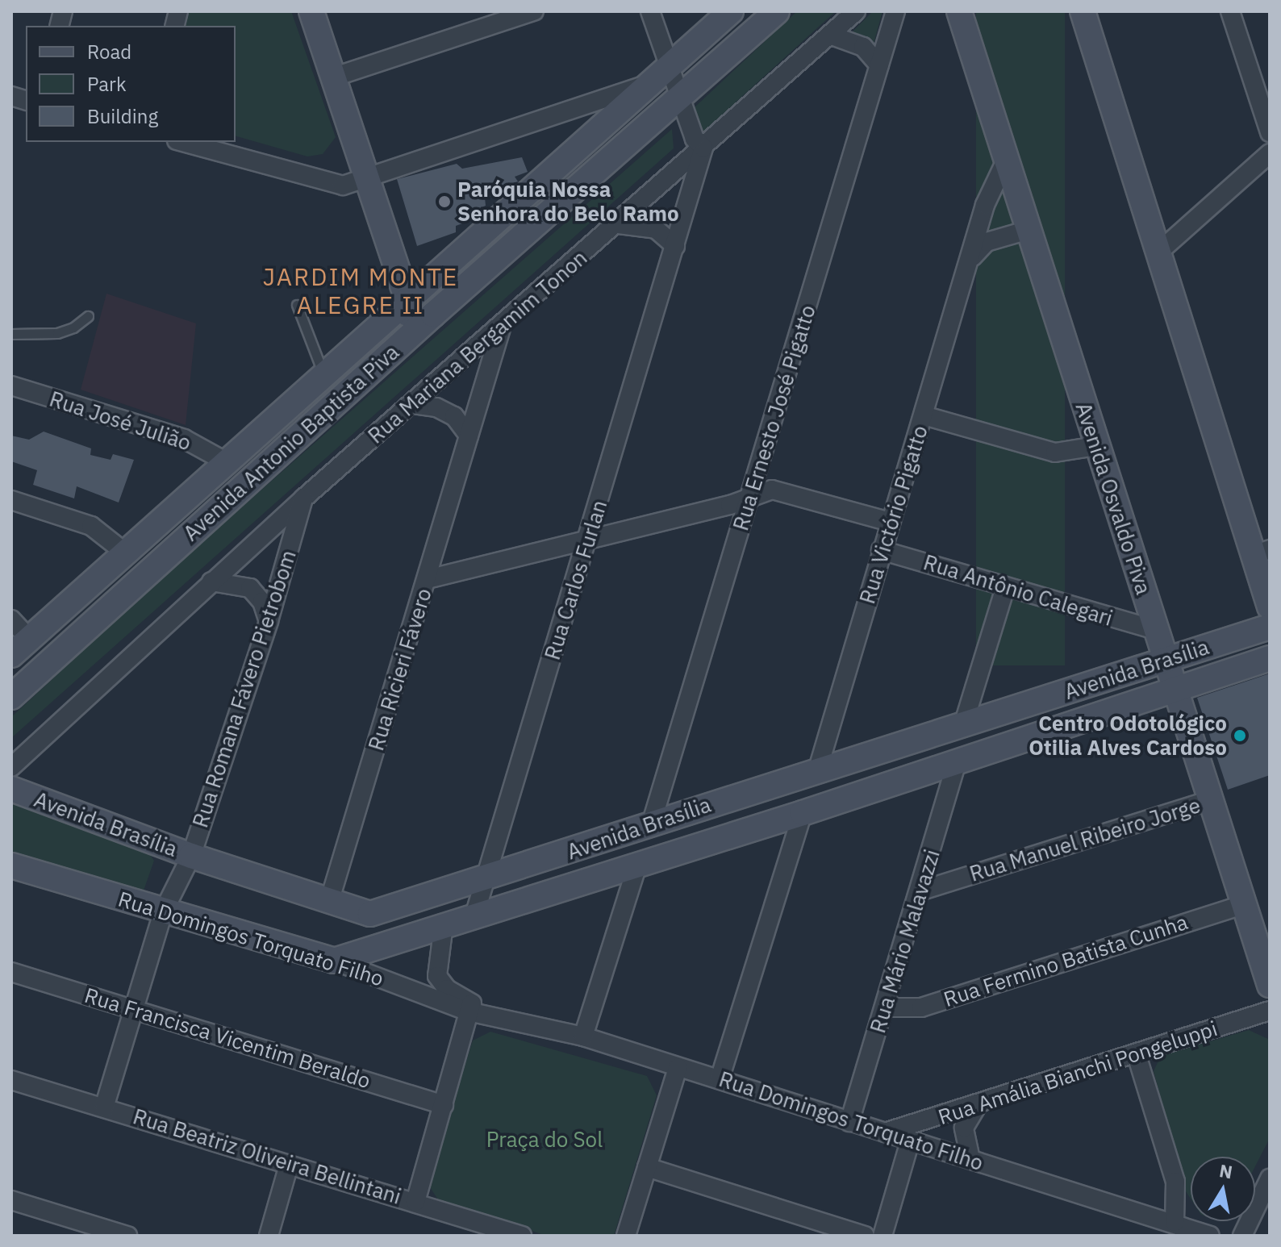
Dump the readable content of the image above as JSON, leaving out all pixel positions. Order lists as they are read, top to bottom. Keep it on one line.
{"streets":{"main road":["Avenida Antonio Baptista Piva","Avenida Osvaldo Piva","Avenida Brasília","Rua Domingos Torquato Filho"],"street":["Rua Mariana Bergamim Tonon","Rua Ernesto José Pigatto","Rua José Julião","Rua Victório Pigatto","Rua Carlos Furlan","Rua Antônio Calegari","Rua Ricieri Fávero","Rua Romana Fávero Pietrobom","Rua Manuel Ribeiro Jorge","Rua Mário Malavazzi","Rua Fermino Batista Cunha","Rua Francisca Vicentim Beraldo","Rua Amália Bianchi Pongeluppi","Rua Beatriz Oliveira Bellintani"]},"crossings":[["Rua Mariana Bergamim Tonon","Rua Carlos Furlan"],["Rua Mariana Bergamim Tonon","Rua Ricieri Fávero"],["Rua Mariana Bergamim Tonon","Rua Romana Fávero Pietrobom"],["Rua Ernesto José Pigatto","Avenida Brasília"],["Rua José Julião","Avenida Antonio Baptista Piva"],["Avenida Osvaldo Piva","Rua Victório Pigatto"],["Avenida Osvaldo Piva","Rua Antônio Calegari"],["Avenida Osvaldo Piva","Avenida Brasília"],["Avenida Osvaldo Piva","Rua Manuel Ribeiro Jorge"],["Avenida Osvaldo Piva","Rua Fermino Batista Cunha"],["Rua Victório Pigatto","Rua Antônio Calegari"],["Rua Victório Pigatto","Avenida Brasília"],["Rua Carlos Furlan","Avenida Brasília"],["Rua Ricieri Fávero","Avenida Brasília"],["Avenida Brasília","Rua Romana Fávero Pietrobom"],["Avenida Brasília","Rua Domingos Torquato Filho"],["Avenida Brasília","Rua Mário Malavazzi"],["Rua Romana Fávero Pietrobom","Rua Domingos Torquato Filho"],["Rua Romana Fávero Pietrobom","Rua Francisca Vicentim Beraldo"],["Rua Romana Fávero Pietrobom","Rua Beatriz Oliveira Bellintani"],["Rua Manuel Ribeiro Jorge","Rua Mário Malavazzi"],["Rua Domingos Torquato Filho","Rua Mário Malavazzi"],["Rua Domingos Torquato Filho","Rua Amália Bianchi Pongeluppi"],["Rua Mário Malavazzi","Rua Fermino Batista Cunha"]],"districts":["JARDIM MONTE ALEGRE II"],"parks":["Praça do Sol"],"places":["Paróquia Nossa Senhora do Belo Ramo","Centro Odotológico Otilia Alves Cardoso"],"legend":["Road","Park","Building"],"north":"top"}
